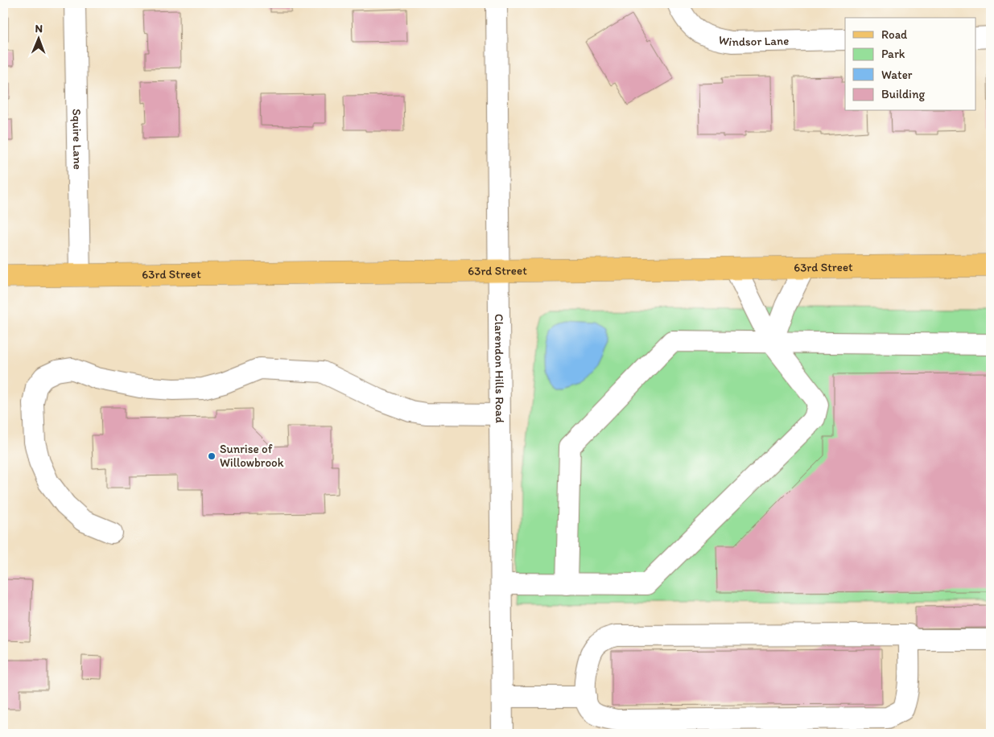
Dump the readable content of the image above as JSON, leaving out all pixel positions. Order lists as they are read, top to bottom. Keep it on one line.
{"streets":{"main road":["63rd Street"],"street":["Windsor Lane","Squire Lane","Clarendon Hills Road"]},"crossings":[["Squire Lane","63rd Street"],["63rd Street","Clarendon Hills Road"]],"places":["Sunrise of Willowbrook"],"legend":["Road","Park","Water","Building"],"north":"top"}
